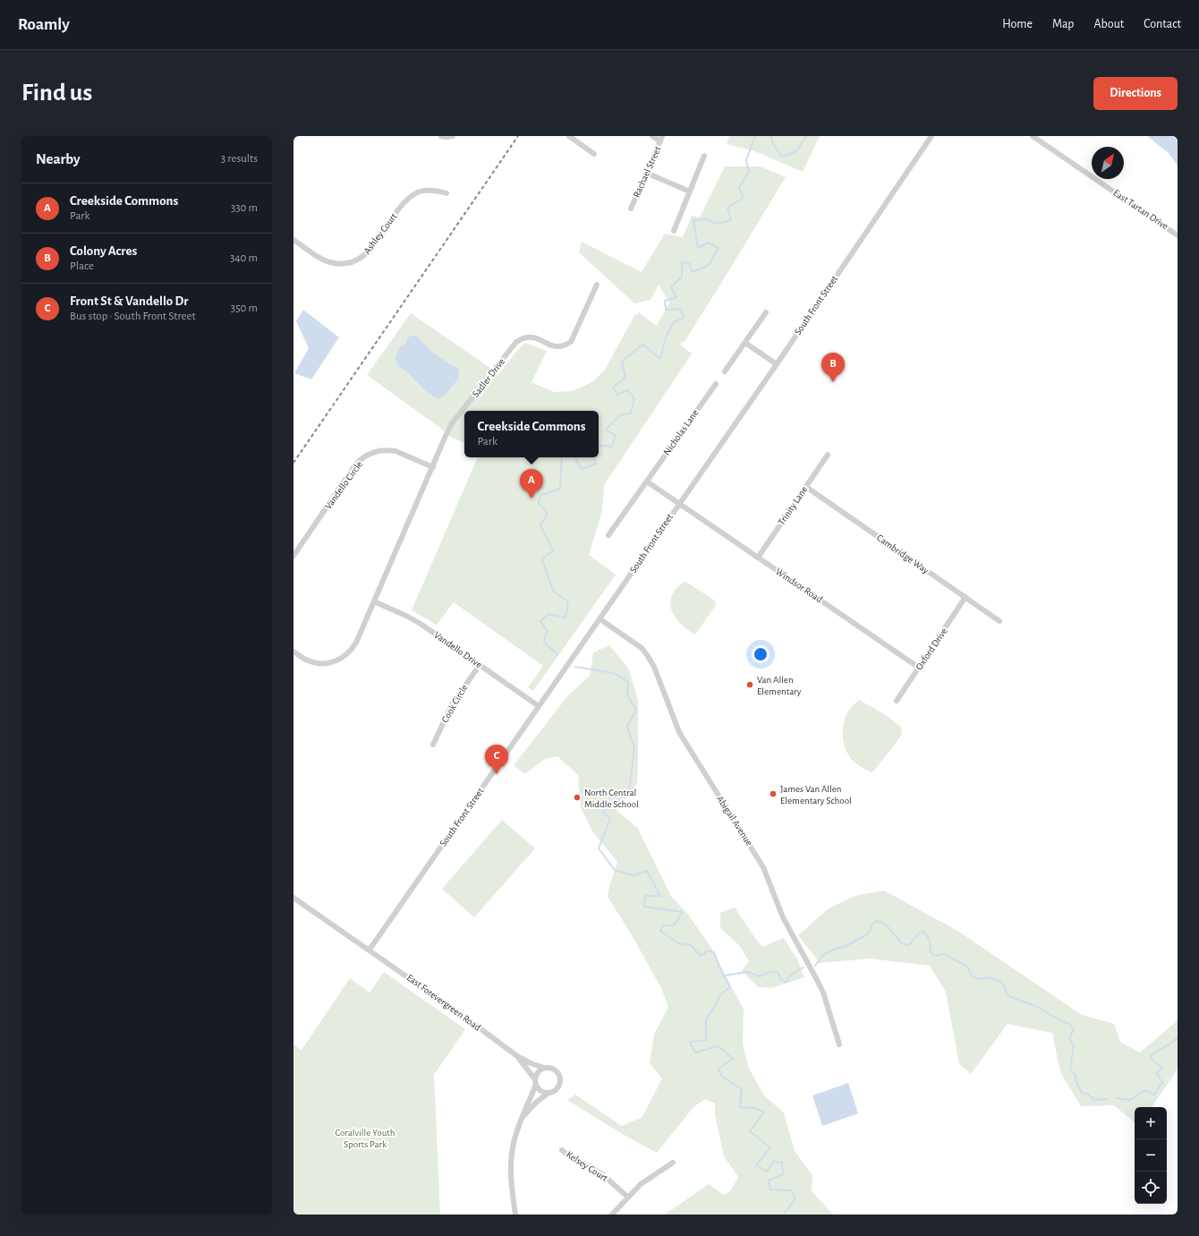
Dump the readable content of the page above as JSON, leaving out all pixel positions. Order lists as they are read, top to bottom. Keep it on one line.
{"streets":{"street":["Rachael Street","East Tartan Drive","Ashley Court","South Front Street","Sadler Drive","Nicholas Lane","Vandello Circle","Trinity Lane","Cambridge Way","Windsor Road","Oxford Drive","Vandello Drive","Cook Circle","Abigail Avenue","East Forevergreen Road","Kelsey Court"]},"crossings":[["South Front Street","Windsor Road"],["South Front Street","Vandello Drive"],["South Front Street","Abigail Avenue"],["South Front Street","East Forevergreen Road"],["Sadler Drive","Vandello Circle"],["Sadler Drive","Vandello Drive"],["Trinity Lane","Cambridge Way"],["Trinity Lane","Windsor Road"],["Cambridge Way","Oxford Drive"],["Windsor Road","Oxford Drive"],["Vandello Drive","Cook Circle"]],"parks":["Coralville Youth Sports Park"],"places":["Van Allen Elementary","James Van Allen Elementary School","North Central Middle School"],"north":"top right","page":{"header":"Roamly","nav":["Home","Map","About","Contact"],"buttons":"Directions","title":"Find us","heading":["Nearby","3 results"],"list":[{"mark":"A","name":"Creekside Commons","note":"Park","value":"330 m"},{"mark":"B","name":"Colony Acres","note":"Place","value":"340 m"},{"mark":"C","name":"Front St & Vandello Dr","note":"Bus stop · South Front Street","value":"350 m"}],"pins":["B","A","C"],"popup":["Creekside Commons","Park"],"map_buttons":["+","−"]}}
